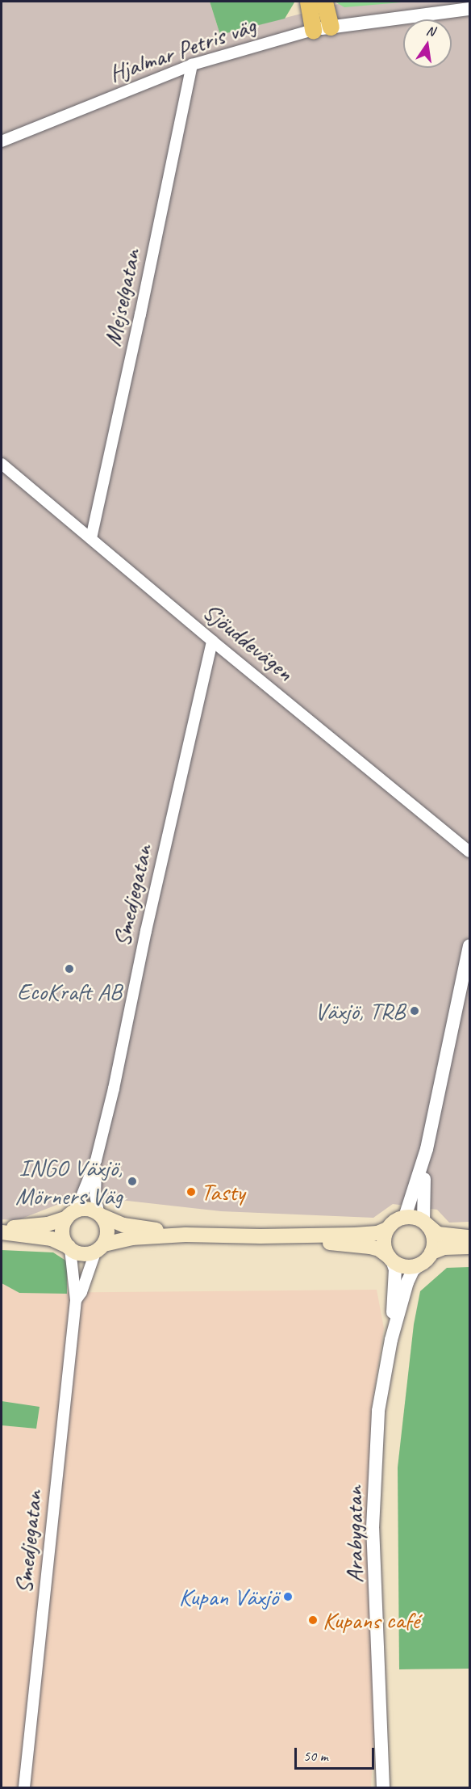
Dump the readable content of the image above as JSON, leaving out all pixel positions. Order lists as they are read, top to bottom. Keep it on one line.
{"streets":{"street":["Hjalmar Petris väg","Mejselgatan","Sjöuddevägen","Smedjegatan","Arabygatan"]},"crossings":[["Hjalmar Petris väg","Mejselgatan"],["Mejselgatan","Sjöuddevägen"],["Sjöuddevägen","Smedjegatan"]],"places":["EcoKraft AB","Växjö, TRB","INGO Växjö, Mörners Väg","Tasty","Kupan Växjö","Kupans café"],"scale_bar":"50 m","north":"top"}
